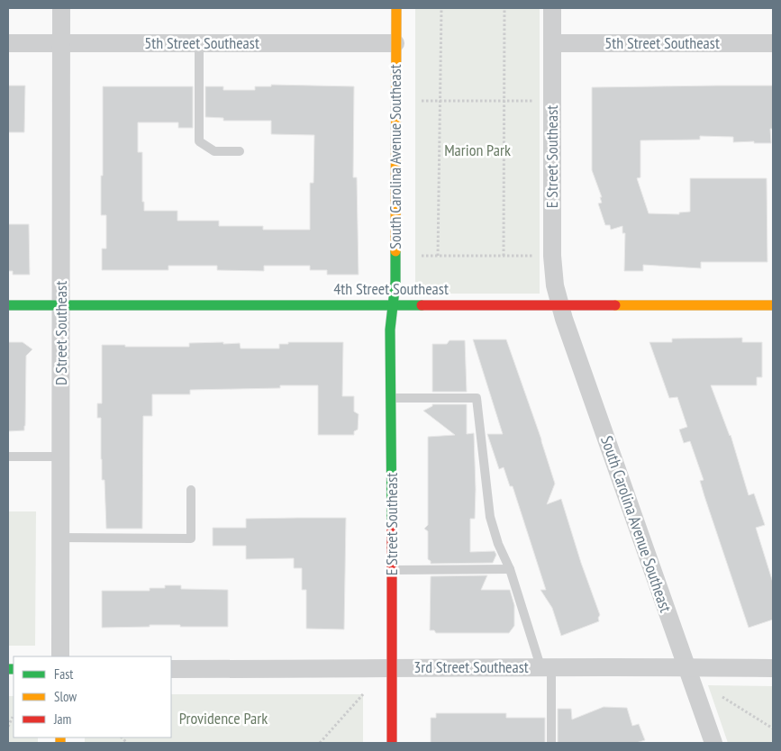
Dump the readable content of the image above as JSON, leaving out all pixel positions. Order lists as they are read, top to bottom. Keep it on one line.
{"streets":{"street":["5th Street Southeast","South Carolina Avenue Southeast","E Street Southeast","4th Street Southeast","D Street Southeast","3rd Street Southeast"]},"crossings":[["5th Street Southeast","South Carolina Avenue Southeast"],["5th Street Southeast","E Street Southeast"],["5th Street Southeast","D Street Southeast"],["South Carolina Avenue Southeast","E Street Southeast"],["South Carolina Avenue Southeast","4th Street Southeast"],["South Carolina Avenue Southeast","3rd Street Southeast"],["E Street Southeast","4th Street Southeast"],["E Street Southeast","3rd Street Southeast"],["4th Street Southeast","D Street Southeast"]],"parks":["Marion Park","Providence Park"],"legend":["Fast","Slow","Jam"]}
